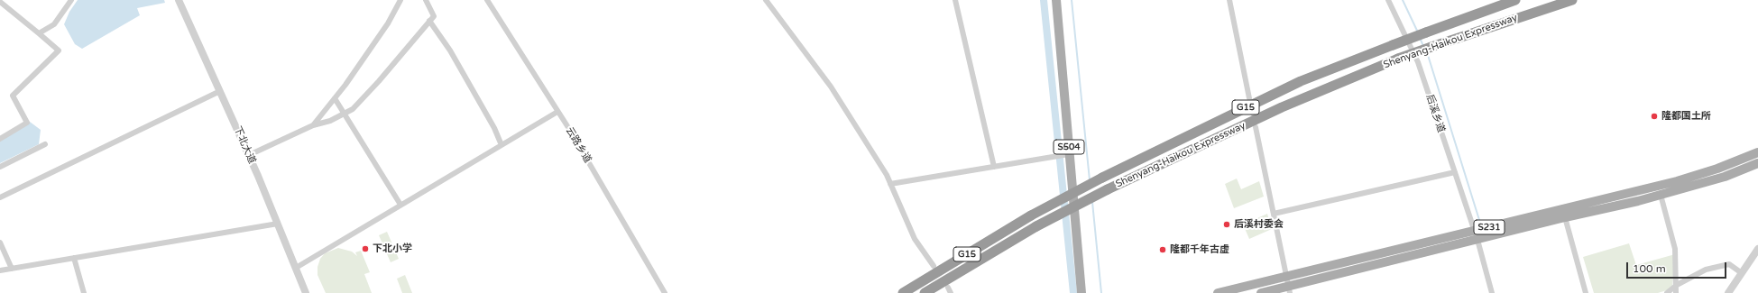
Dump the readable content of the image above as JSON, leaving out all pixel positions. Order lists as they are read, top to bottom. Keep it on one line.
{"streets":{"highway":["Shenyang-Haikou Expressway","G15"],"main road":["S504","S231"],"street":["后溪乡道","下北大道","云路乡道"]},"crossings":[["后溪乡道","S231"]],"places":["隆都国土所","后溪村委会","下北小学","隆都千年古虚"],"scale_bar":"100 m"}
